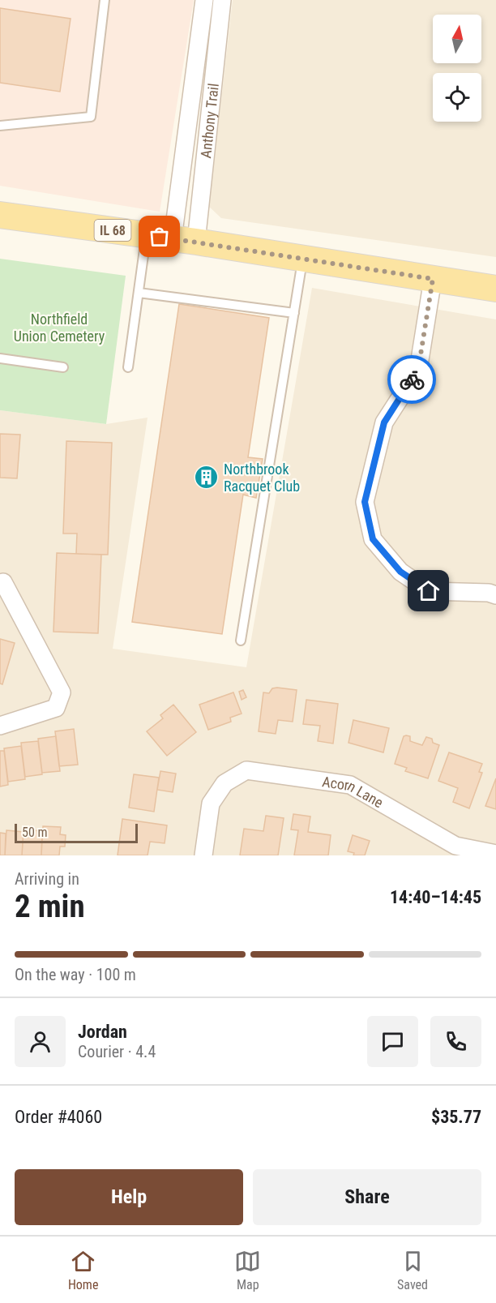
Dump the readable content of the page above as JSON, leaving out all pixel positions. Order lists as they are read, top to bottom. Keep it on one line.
{"streets":{"main road":["IL 68"],"street":["Anthony Trail","Acorn Lane"]},"crossings":[["Anthony Trail","IL 68"]],"parks":["Northfield Union Cemetery"],"places":{"building":["Northbrook Racquet Club"]},"scale_bar":"50 m","north":"top","page":{"scale":"50 m","heading":["2 min","Arriving in","14:40–14:45"],"panel":["Jordan","Courier · 4.4","Order #4060","$35.77"],"bar":"On the way · 100 m","buttons":["Help","Share"],"tabs":["Home","Map","Saved"]}}
